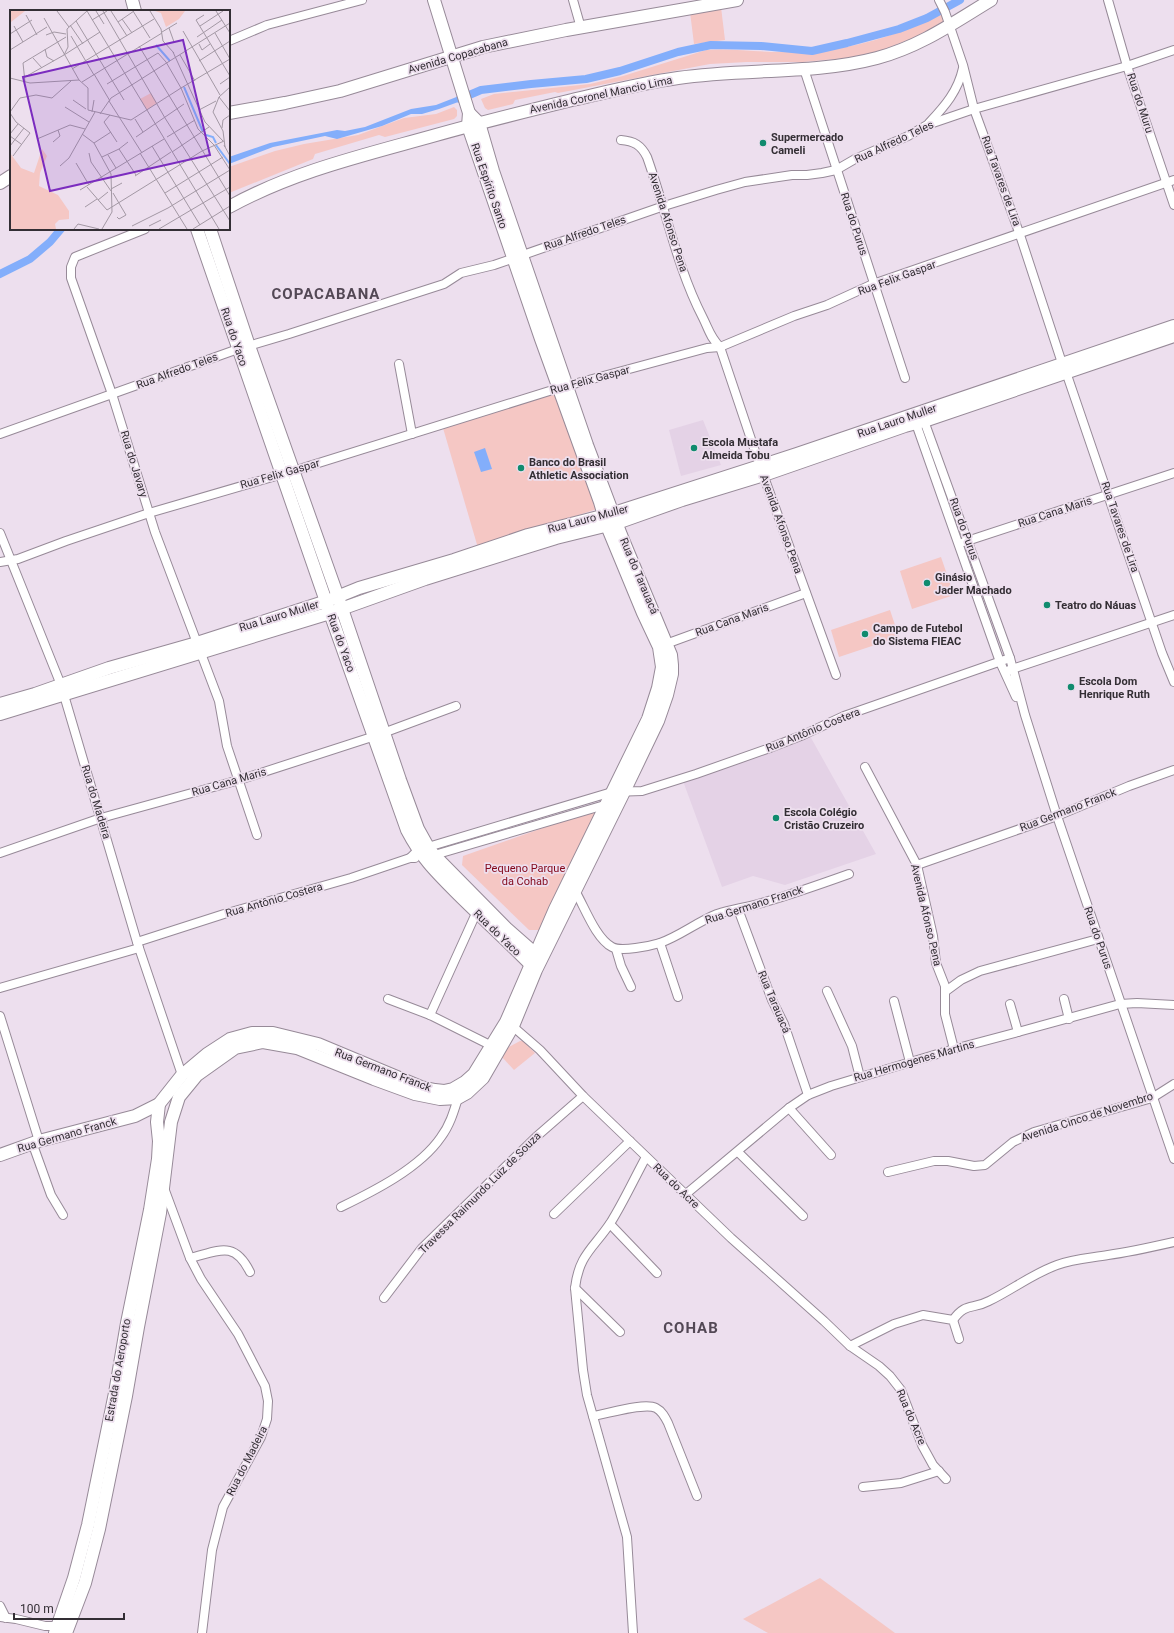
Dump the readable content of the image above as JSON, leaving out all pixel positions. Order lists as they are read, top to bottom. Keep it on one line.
{"streets":{"street":["Avenida Copacabana","Avenida Coronel Mancio Lima","Rua do Muru","Rua Alfredo Teles","Rua Tavares de Lira","Rua Espírito Santo","Avenida Afonso Pena","Rua do Purus","Rua Felix Gaspar","Rua do Yaco","Rua Lauro Muller","Rua do Javary","Rua Cana Maris","Rua do Tarauacá","Rua Antônio Costera","Rua do Madeira","Rua Germano Franck","Rua Tarauacá","Rua Hermogenes Martins","Avenida Cinco de Novembro","Rua do Acre","Travessa Raimundo Luiz de Souza","Estrada do Aeroporto"]},"crossings":[["Avenida Coronel Mancio Lima","Rua Tavares de Lira"],["Avenida Coronel Mancio Lima","Rua Espírito Santo"],["Avenida Coronel Mancio Lima","Rua do Purus"],["Rua do Muru","Rua Alfredo Teles"],["Rua do Muru","Rua Felix Gaspar"],["Rua Alfredo Teles","Rua Tavares de Lira"],["Rua Alfredo Teles","Rua Espírito Santo"],["Rua Alfredo Teles","Avenida Afonso Pena"],["Rua Alfredo Teles","Rua do Purus"],["Rua Alfredo Teles","Rua do Yaco"],["Rua Alfredo Teles","Rua do Javary"],["Rua Alfredo Teles","Rua do Tarauacá"],["Rua Tavares de Lira","Rua Felix Gaspar"],["Rua Tavares de Lira","Rua Lauro Muller"],["Rua Tavares de Lira","Rua Cana Maris"],["Rua Espírito Santo","Rua do Tarauacá"],["Avenida Afonso Pena","Rua Felix Gaspar"],["Avenida Afonso Pena","Rua Lauro Muller"],["Avenida Afonso Pena","Rua Cana Maris"],["Avenida Afonso Pena","Rua Germano Franck"],["Avenida Afonso Pena","Rua Hermogenes Martins"],["Rua do Purus","Rua Felix Gaspar"],["Rua do Purus","Rua Lauro Muller"],["Rua do Purus","Rua Cana Maris"],["Rua do Purus","Rua Antônio Costera"],["Rua do Purus","Rua Germano Franck"],["Rua do Purus","Rua Hermogenes Martins"],["Rua do Purus","Avenida Cinco de Novembro"],["Rua Felix Gaspar","Rua do Yaco"],["Rua Felix Gaspar","Rua do Javary"],["Rua Felix Gaspar","Rua do Tarauacá"],["Rua Felix Gaspar","Rua do Madeira"],["Rua do Yaco","Rua Lauro Muller"],["Rua do Yaco","Rua Cana Maris"],["Rua do Yaco","Rua Antônio Costera"],["Rua do Yaco","Rua Germano Franck"],["Rua Lauro Muller","Rua do Javary"],["Rua Lauro Muller","Rua do Tarauacá"],["Rua Lauro Muller","Rua do Madeira"],["Rua do Javary","Rua Cana Maris"],["Rua Cana Maris","Rua do Tarauacá"],["Rua Cana Maris","Rua do Madeira"],["Rua do Tarauacá","Rua Antônio Costera"],["Rua do Tarauacá","Rua Germano Franck"],["Rua Antônio Costera","Rua do Madeira"],["Rua do Madeira","Rua Germano Franck"],["Rua do Madeira","Estrada do Aeroporto"],["Rua Germano Franck","Rua Tarauacá"],["Rua Germano Franck","Rua do Acre"],["Rua Germano Franck","Estrada do Aeroporto"],["Rua Tarauacá","Rua Hermogenes Martins"],["Rua Hermogenes Martins","Rua do Acre"],["Rua do Acre","Travessa Raimundo Luiz de Souza"]],"districts":["COPACABANA","COHAB"],"parks":["Pequeno Parque da Cohab"],"places":["Supermercado Cameli","Escola Mustafa Almeida Tobu","Banco do Brasil Athletic Association","Ginásio Jader Machado","Teatro do Náuas","Campo de Futebol do Sistema FIEAC","Escola Dom Henrique Ruth","Escola Colégio Cristão Cruzeiro"],"scale_bar":"100 m"}
